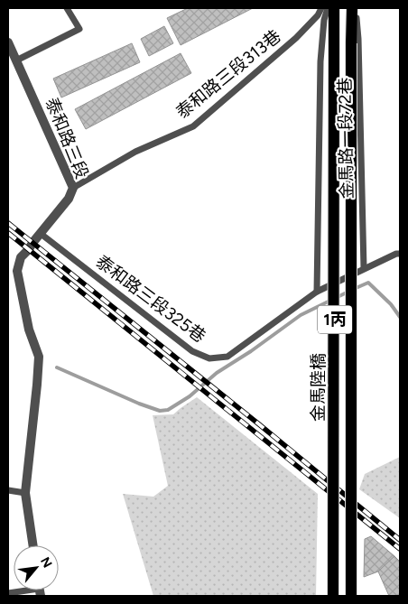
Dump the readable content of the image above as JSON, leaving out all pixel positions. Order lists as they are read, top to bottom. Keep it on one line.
{"streets":{"main road":["1丙","金馬陸橋"],"street":["泰和路三段"],"lane":["泰和路三段313巷","金馬路一段72巷","泰和路三段325巷"]},"crossings":[["泰和路三段313巷","泰和路三段"],["泰和路三段","泰和路三段325巷"],["金馬路一段72巷","泰和路三段325巷"]],"north":"top right"}
